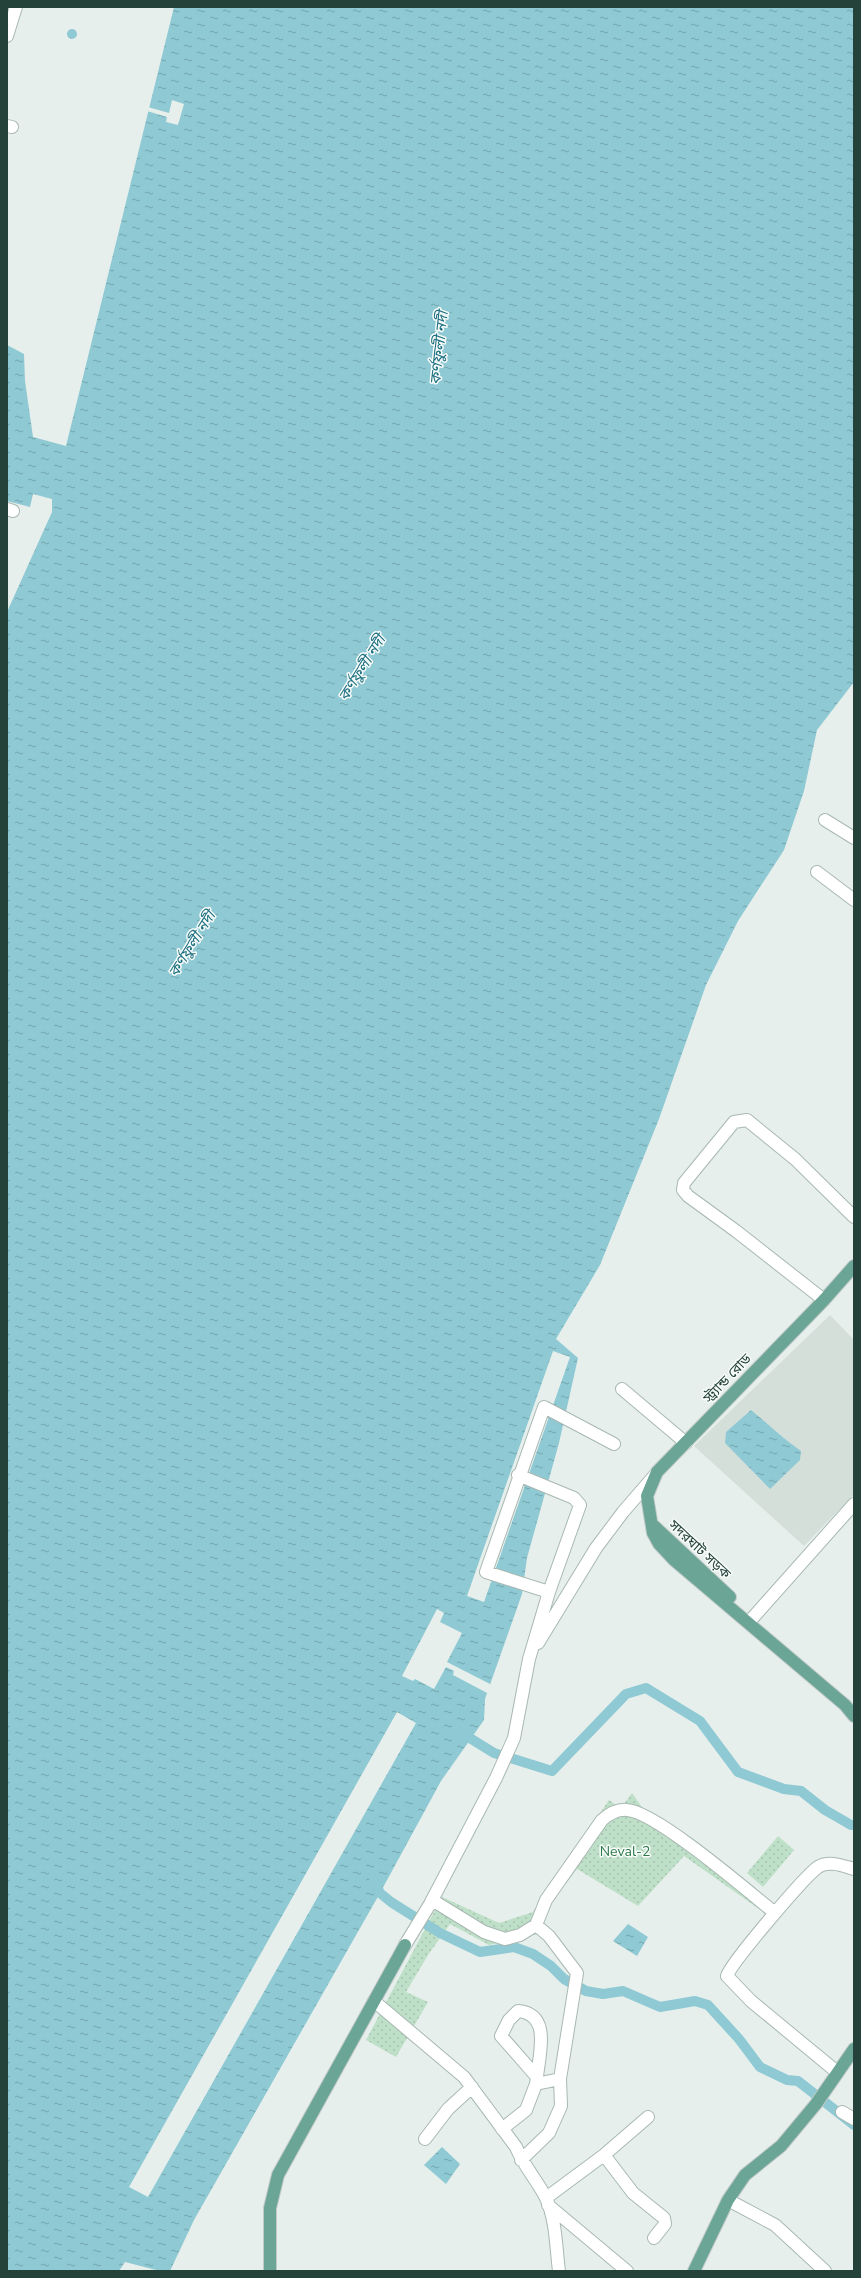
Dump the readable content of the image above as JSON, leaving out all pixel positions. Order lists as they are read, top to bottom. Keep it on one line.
{"streets":{"main road":["স্ট্র্যান্ড রোড","সদরঘাট সড়ক"]},"crossings":[["স্ট্র্যান্ড রোড","সদরঘাট সড়ক"]],"water":["কর্ণফুলী নদী"],"parks":["Neval-2"]}
